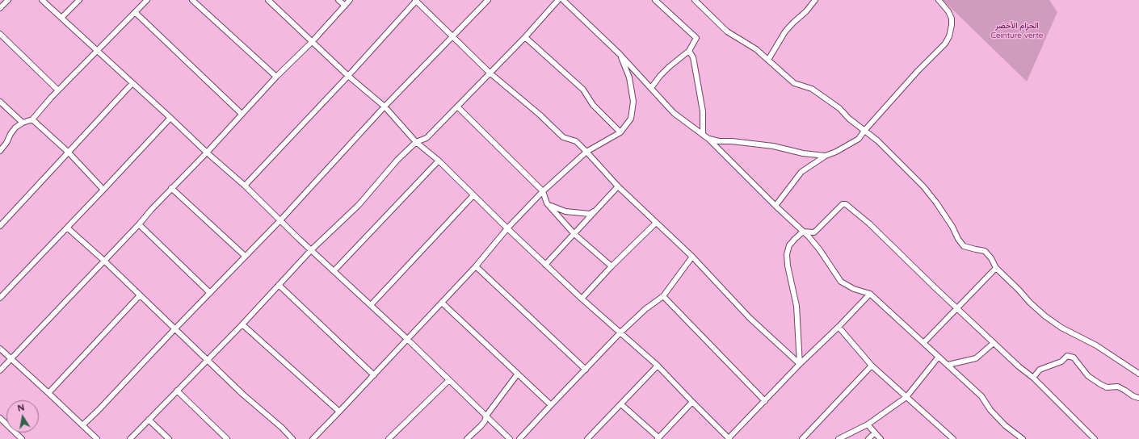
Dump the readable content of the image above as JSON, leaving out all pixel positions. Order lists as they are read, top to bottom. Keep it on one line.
{"parks":["الحزام الأخضر Ceinture verte"],"north":"top"}
